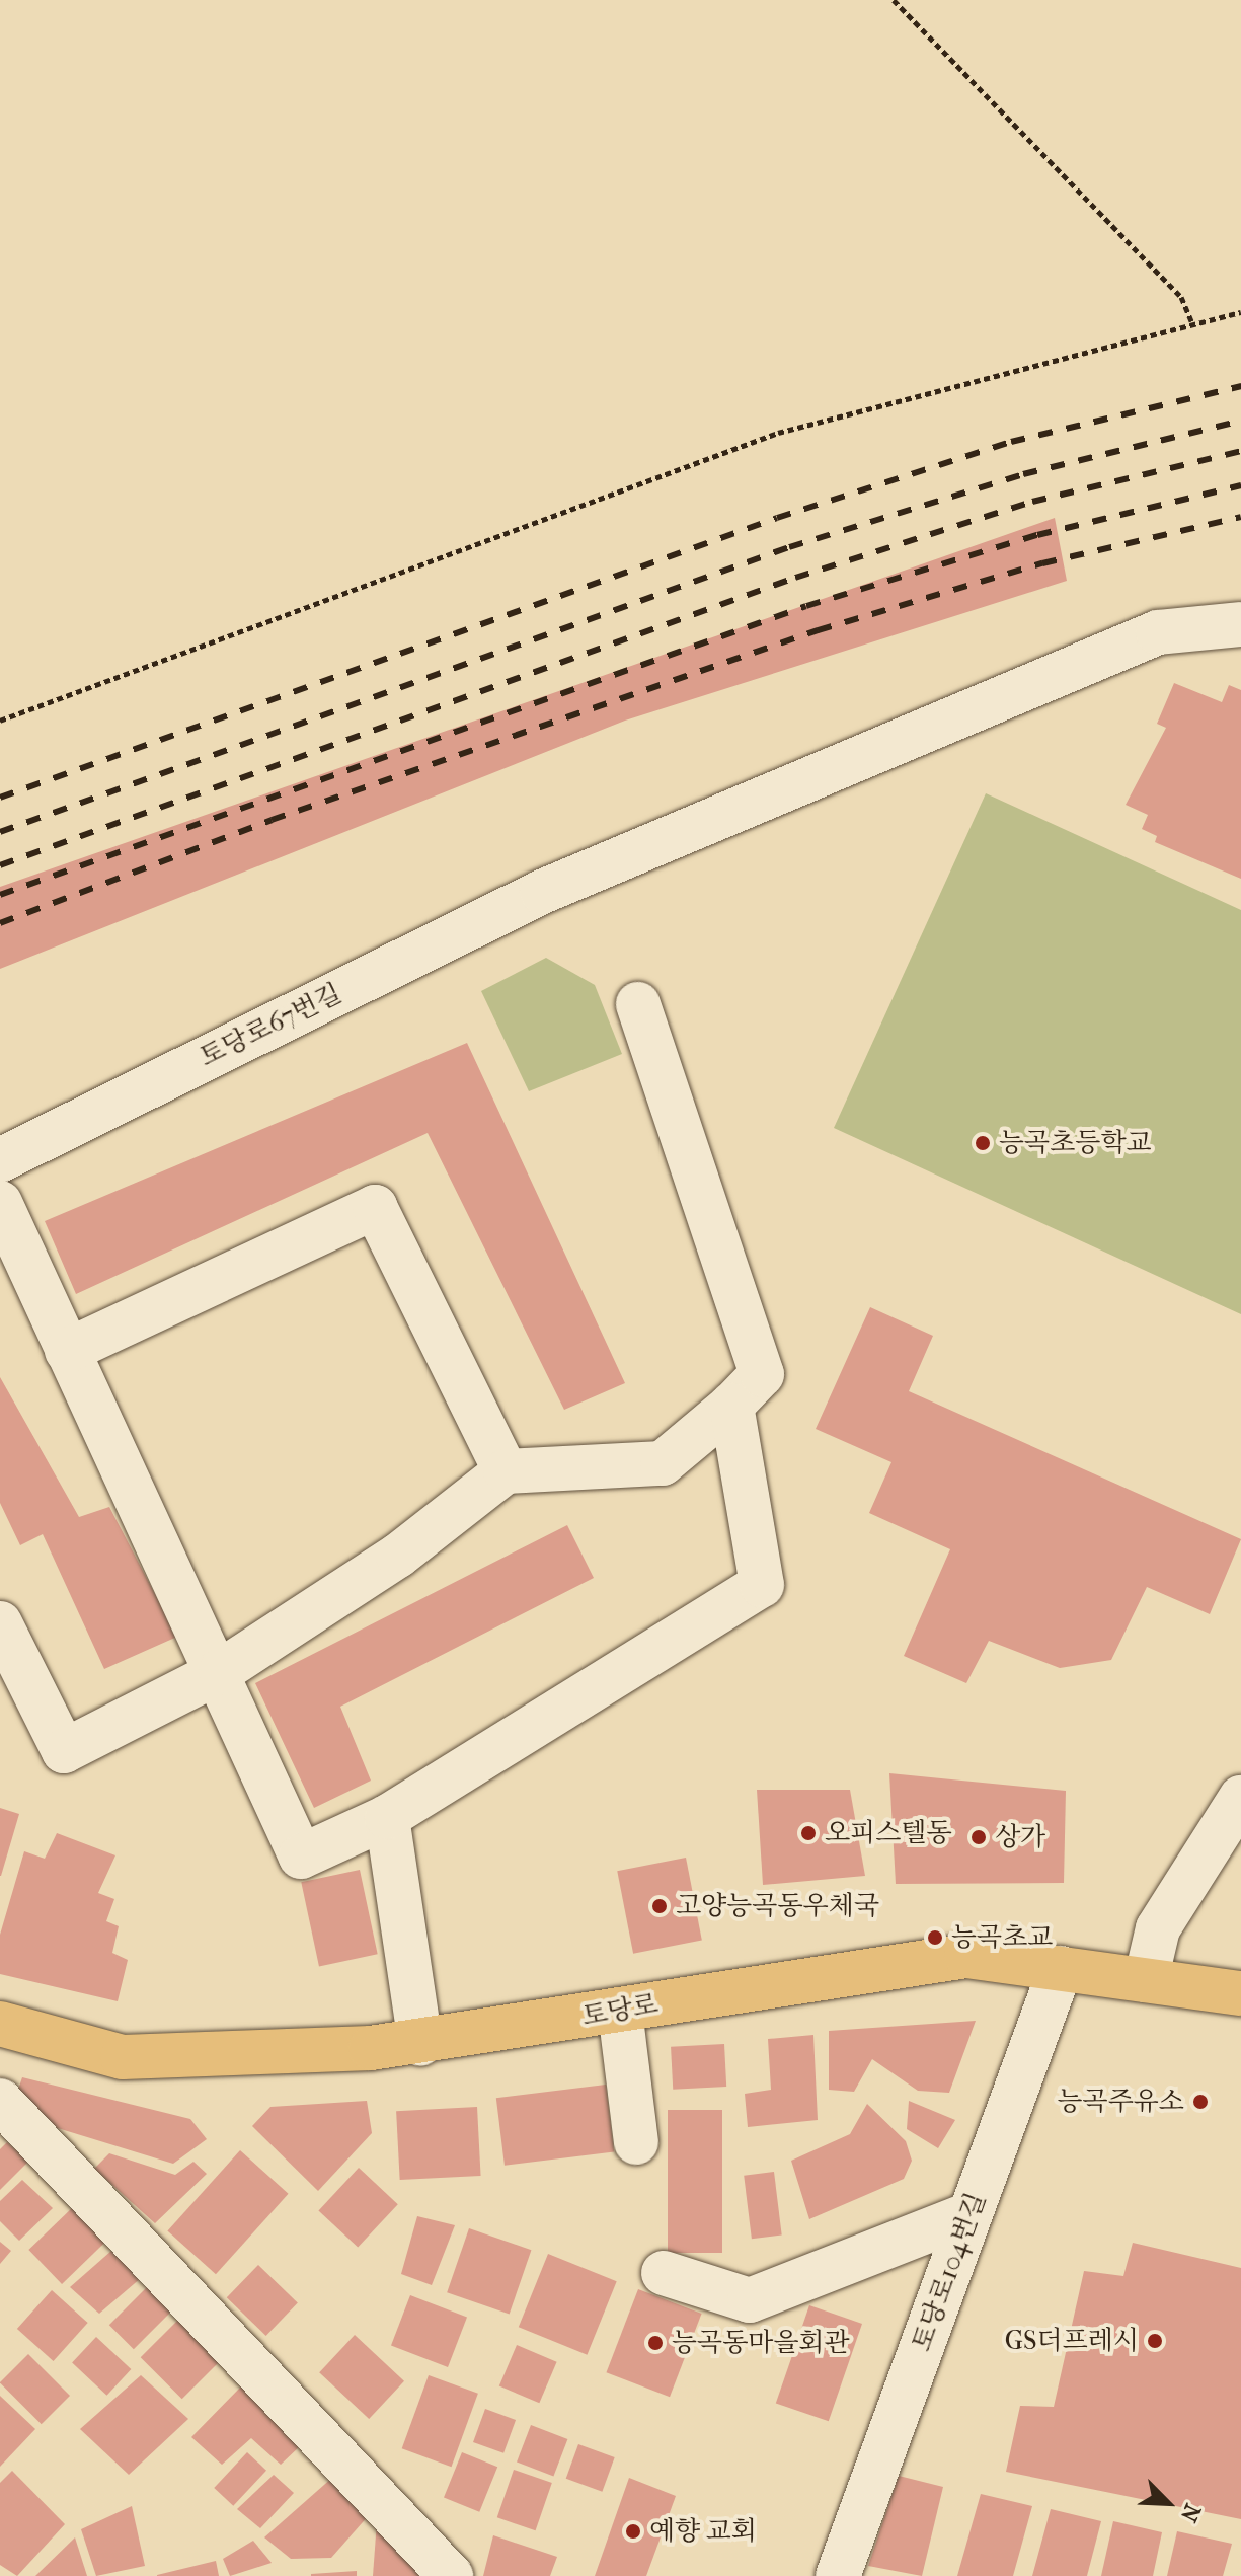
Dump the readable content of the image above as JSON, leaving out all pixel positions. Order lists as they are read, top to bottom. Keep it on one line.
{"streets":{"main road":["토당로"],"street":["토당로67번길","토당로104번길"]},"crossings":[["토당로","토당로104번길"]],"places":["능곡초등학교","오피스텔동","상가","고양능곡동우체국","능곡초교","능곡주유소","GS더프레시","능곡동마을회관","예향 교회"],"north":"bottom right"}
